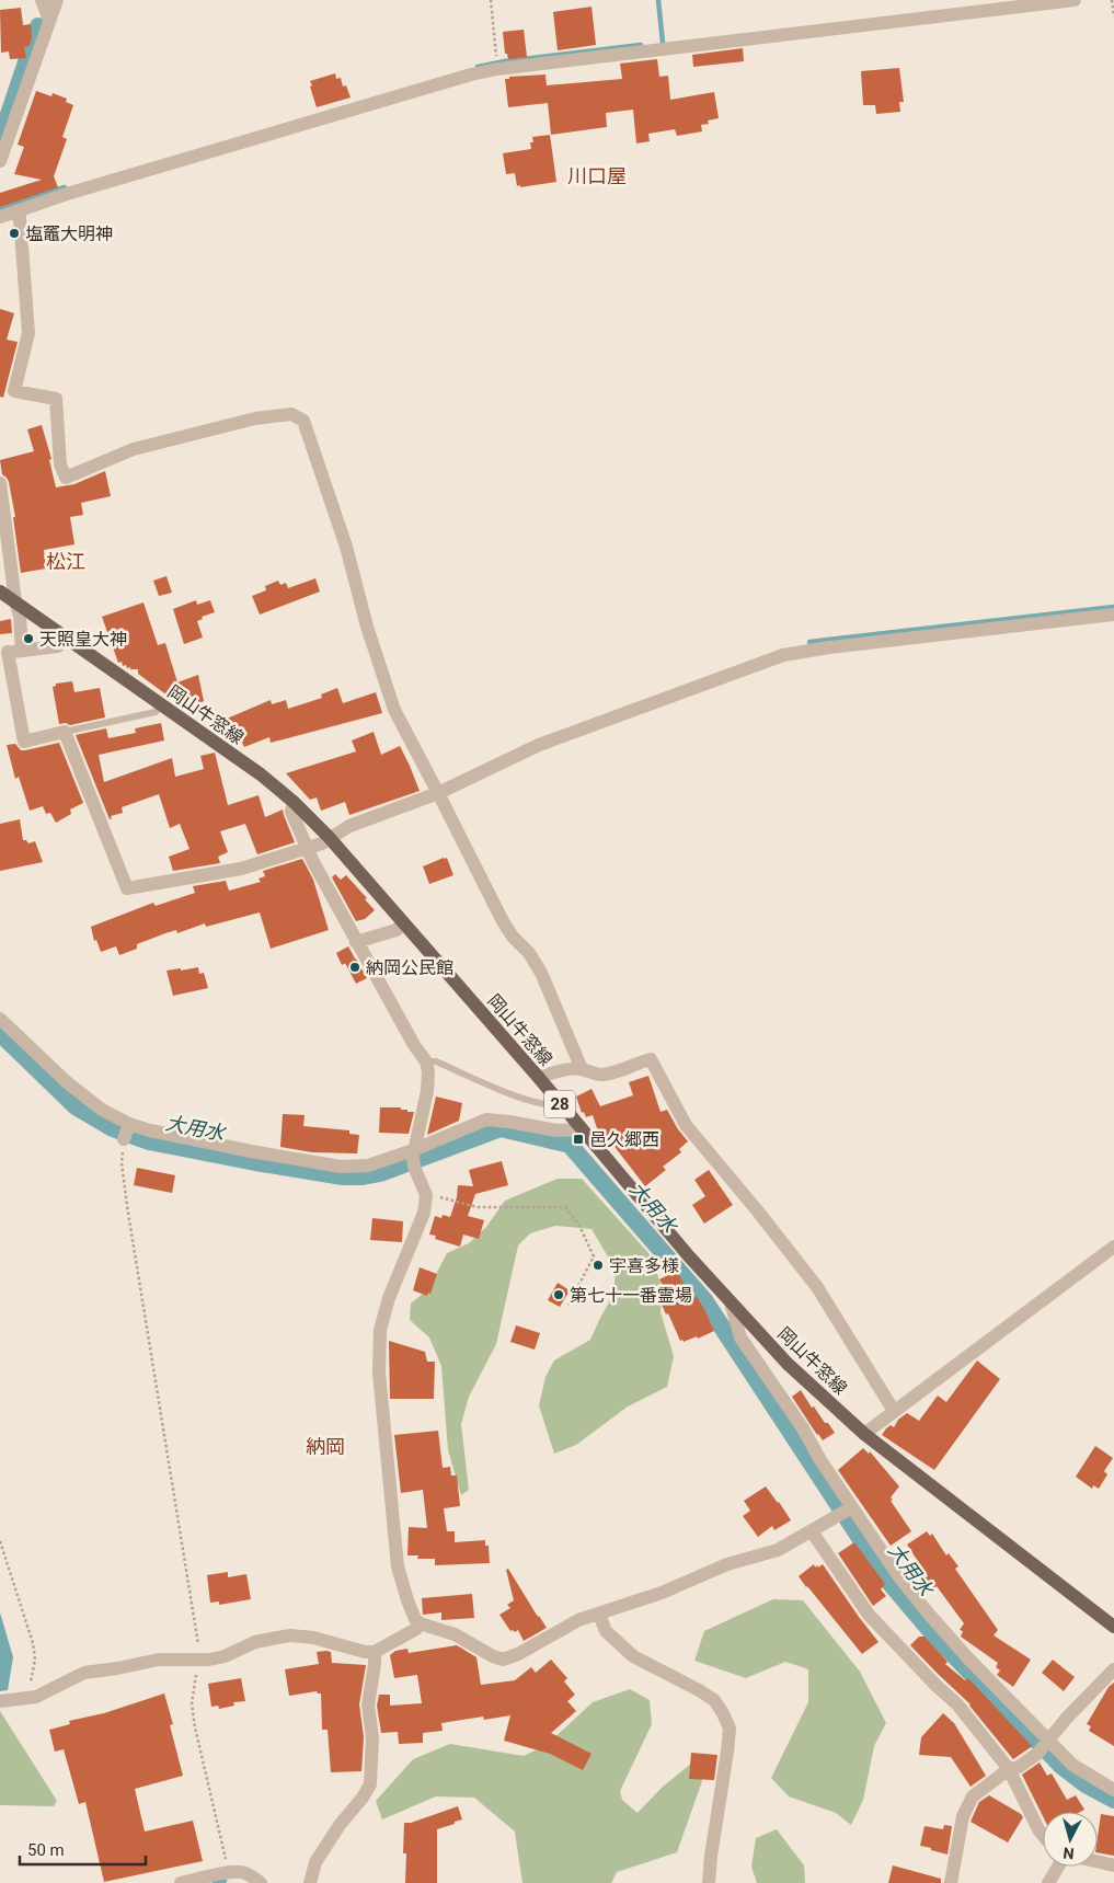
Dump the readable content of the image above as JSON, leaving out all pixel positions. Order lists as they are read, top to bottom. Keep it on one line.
{"streets":{"main road":["岡山牛窓線","28"]},"districts":["川口屋","松江","納岡"],"water":["大用水"],"places":{"other":["塩竈大明神","天照皇大神","納岡公民館","宇喜多様","第七十一番霊場"],"transit":["邑久郷西"]},"scale_bar":"50 m","north":"bottom"}
